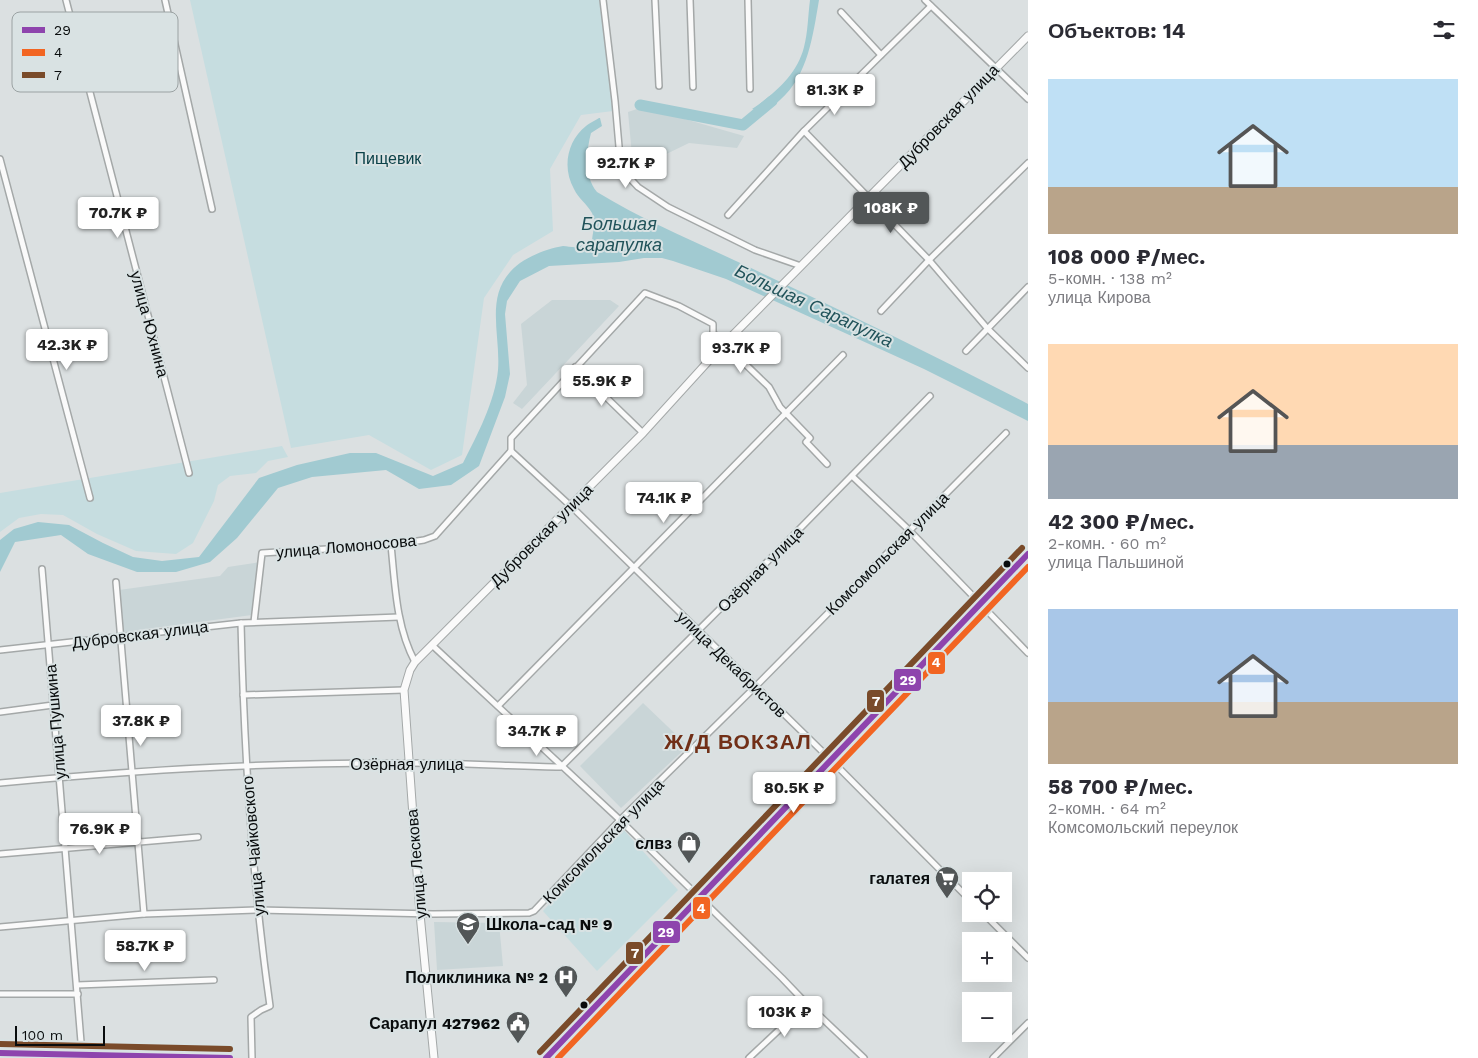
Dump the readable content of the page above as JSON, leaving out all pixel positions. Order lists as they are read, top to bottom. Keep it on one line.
{"streets":{"street":["Дубровская улица","улица Юхнина","улица Ломоносова","Комсомольская улица","Озёрная улица","улица Декабристов","улица Пушкина","улица Чайковского","улица Лескова"]},"crossings":[["Дубровская улица","улица Ломоносова"],["Дубровская улица","улица Декабристов"],["Дубровская улица","улица Пушкина"],["Дубровская улица","улица Чайковского"],["Дубровская улица","улица Лескова"],["улица Ломоносова","улица Декабристов"],["Комсомольская улица","улица Декабристов"],["Комсомольская улица","улица Пушкина"],["Комсомольская улица","улица Чайковского"],["Комсомольская улица","улица Лескова"],["Озёрная улица","улица Декабристов"],["Озёрная улица","улица Пушкина"],["Озёрная улица","улица Чайковского"],["Озёрная улица","улица Лескова"]],"districts":["Ж/Д ВОКЗАЛ"],"water":["Большая сарапулка","Большая Сарапулка"],"parks":["Пищевик"],"places":{"shop":["слвз"],"supermarket":["галатея"],"school or university":["Школа-сад № 9"],"hospital":["Поликлиника № 2"],"public building":["Сарапул 427962"]},"lines":["transit line 7","transit line 29","transit line 4"],"legend":["29","4","7"],"scale_bar":"100 m","page":{"heading":"Объектов: 14","list":[{"name":"108 000 ₽/мес.","note":"5-комн. · 138 m² · улица Кирова"},{"name":"42 300 ₽/мес.","note":"2-комн. · 60 m² · улица Пальшиной"},{"name":"58 700 ₽/мес.","note":"2-комн. · 64 m² · Комсомольский переулок"}],"price":["81.3K ₽","92.7K ₽","108K ₽","70.7K ₽","42.3K ₽","93.7K ₽","55.9K ₽","74.1K ₽","37.8K ₽","34.7K ₽","80.5K ₽","76.9K ₽","58.7K ₽","103K ₽"],"map_buttons":["+","−"],"scale":"100 m"}}
